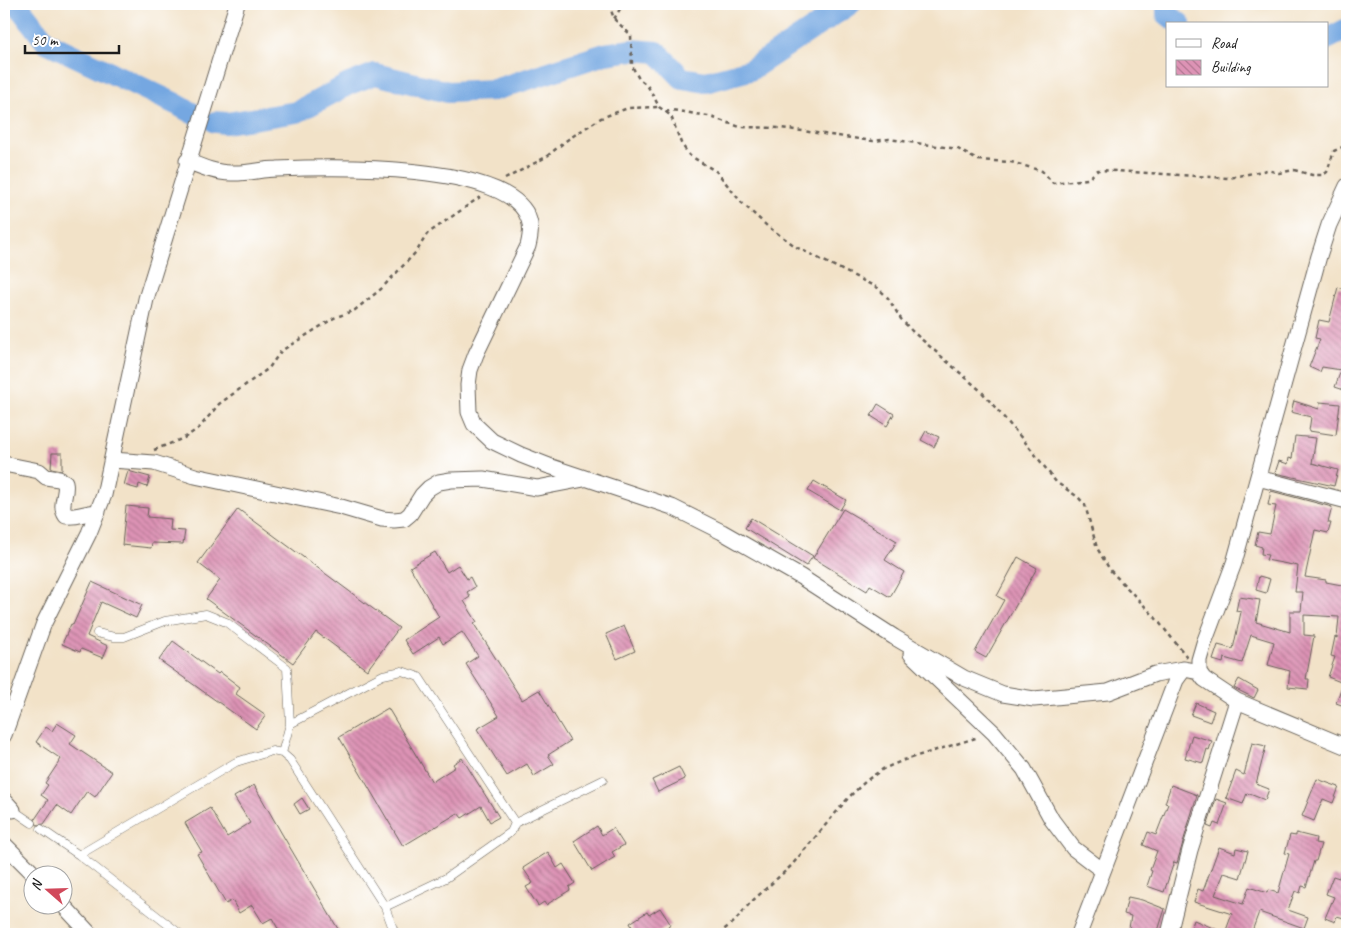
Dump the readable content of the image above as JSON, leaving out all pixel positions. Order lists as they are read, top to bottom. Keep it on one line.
{"legend":["Road","Building"],"scale_bar":"50 m","north":"left"}
